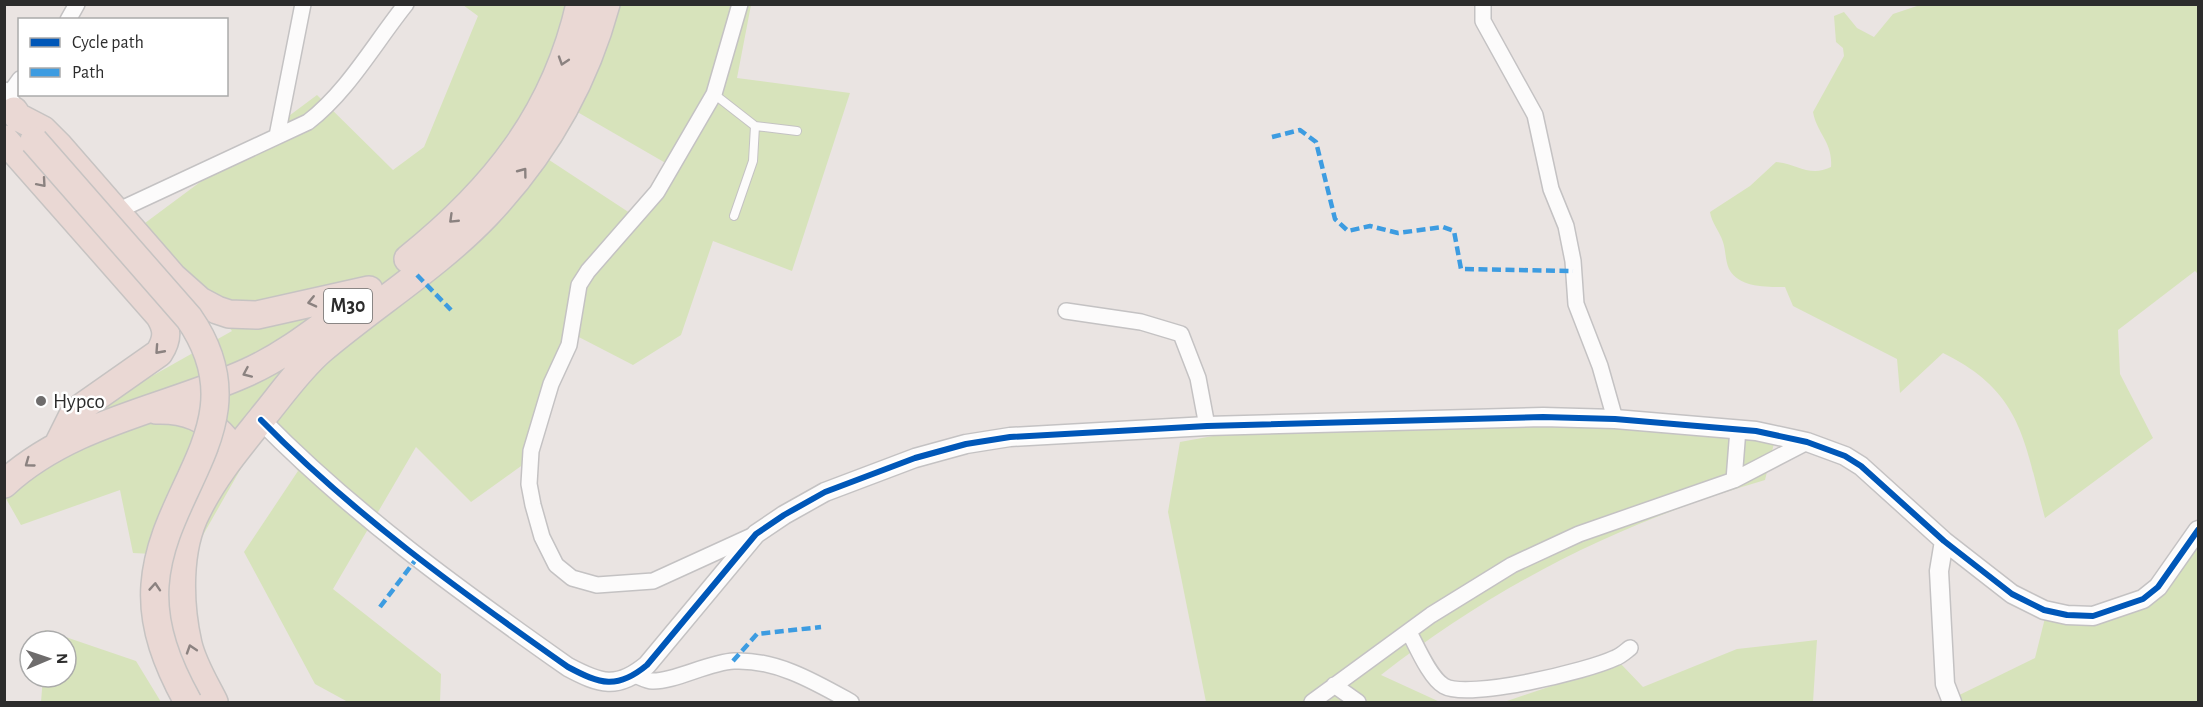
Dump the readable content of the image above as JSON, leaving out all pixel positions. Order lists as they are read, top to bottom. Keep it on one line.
{"streets":{"highway":["M30"]},"places":["Hypco"],"legend":["Cycle path","Path"],"north":"right"}
